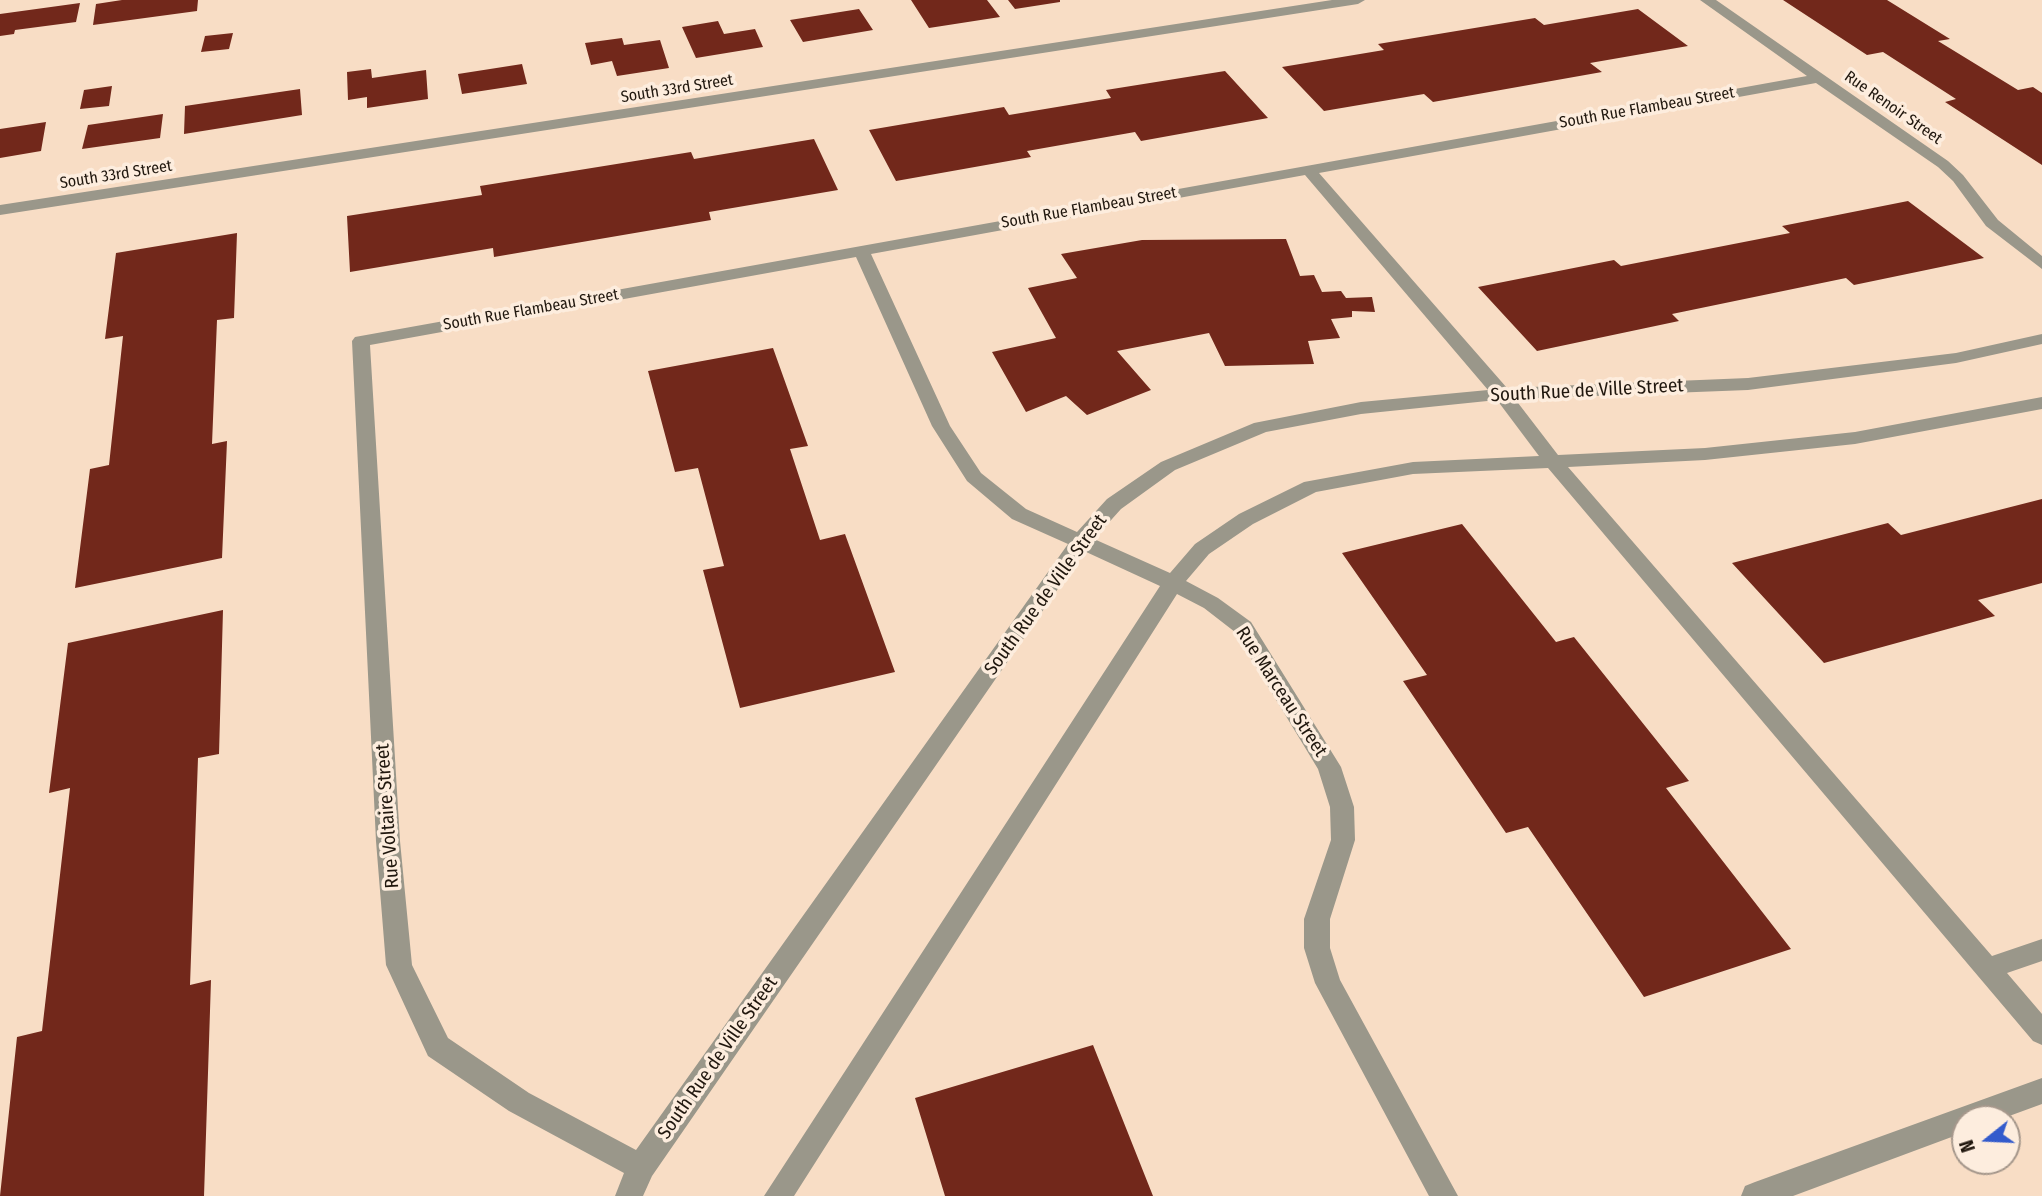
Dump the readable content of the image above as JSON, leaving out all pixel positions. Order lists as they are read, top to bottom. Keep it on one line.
{"streets":{"street":["South 33rd Street","South Rue Flambeau Street","Rue Renoir Street","South Rue de Ville Street","Rue Marceau Street","Rue Voltaire Street"]},"crossings":[["South Rue Flambeau Street","Rue Renoir Street"],["South Rue Flambeau Street","Rue Marceau Street"],["South Rue Flambeau Street","Rue Voltaire Street"],["South Rue de Ville Street","Rue Marceau Street"],["South Rue de Ville Street","Rue Voltaire Street"]],"north":"left"}
